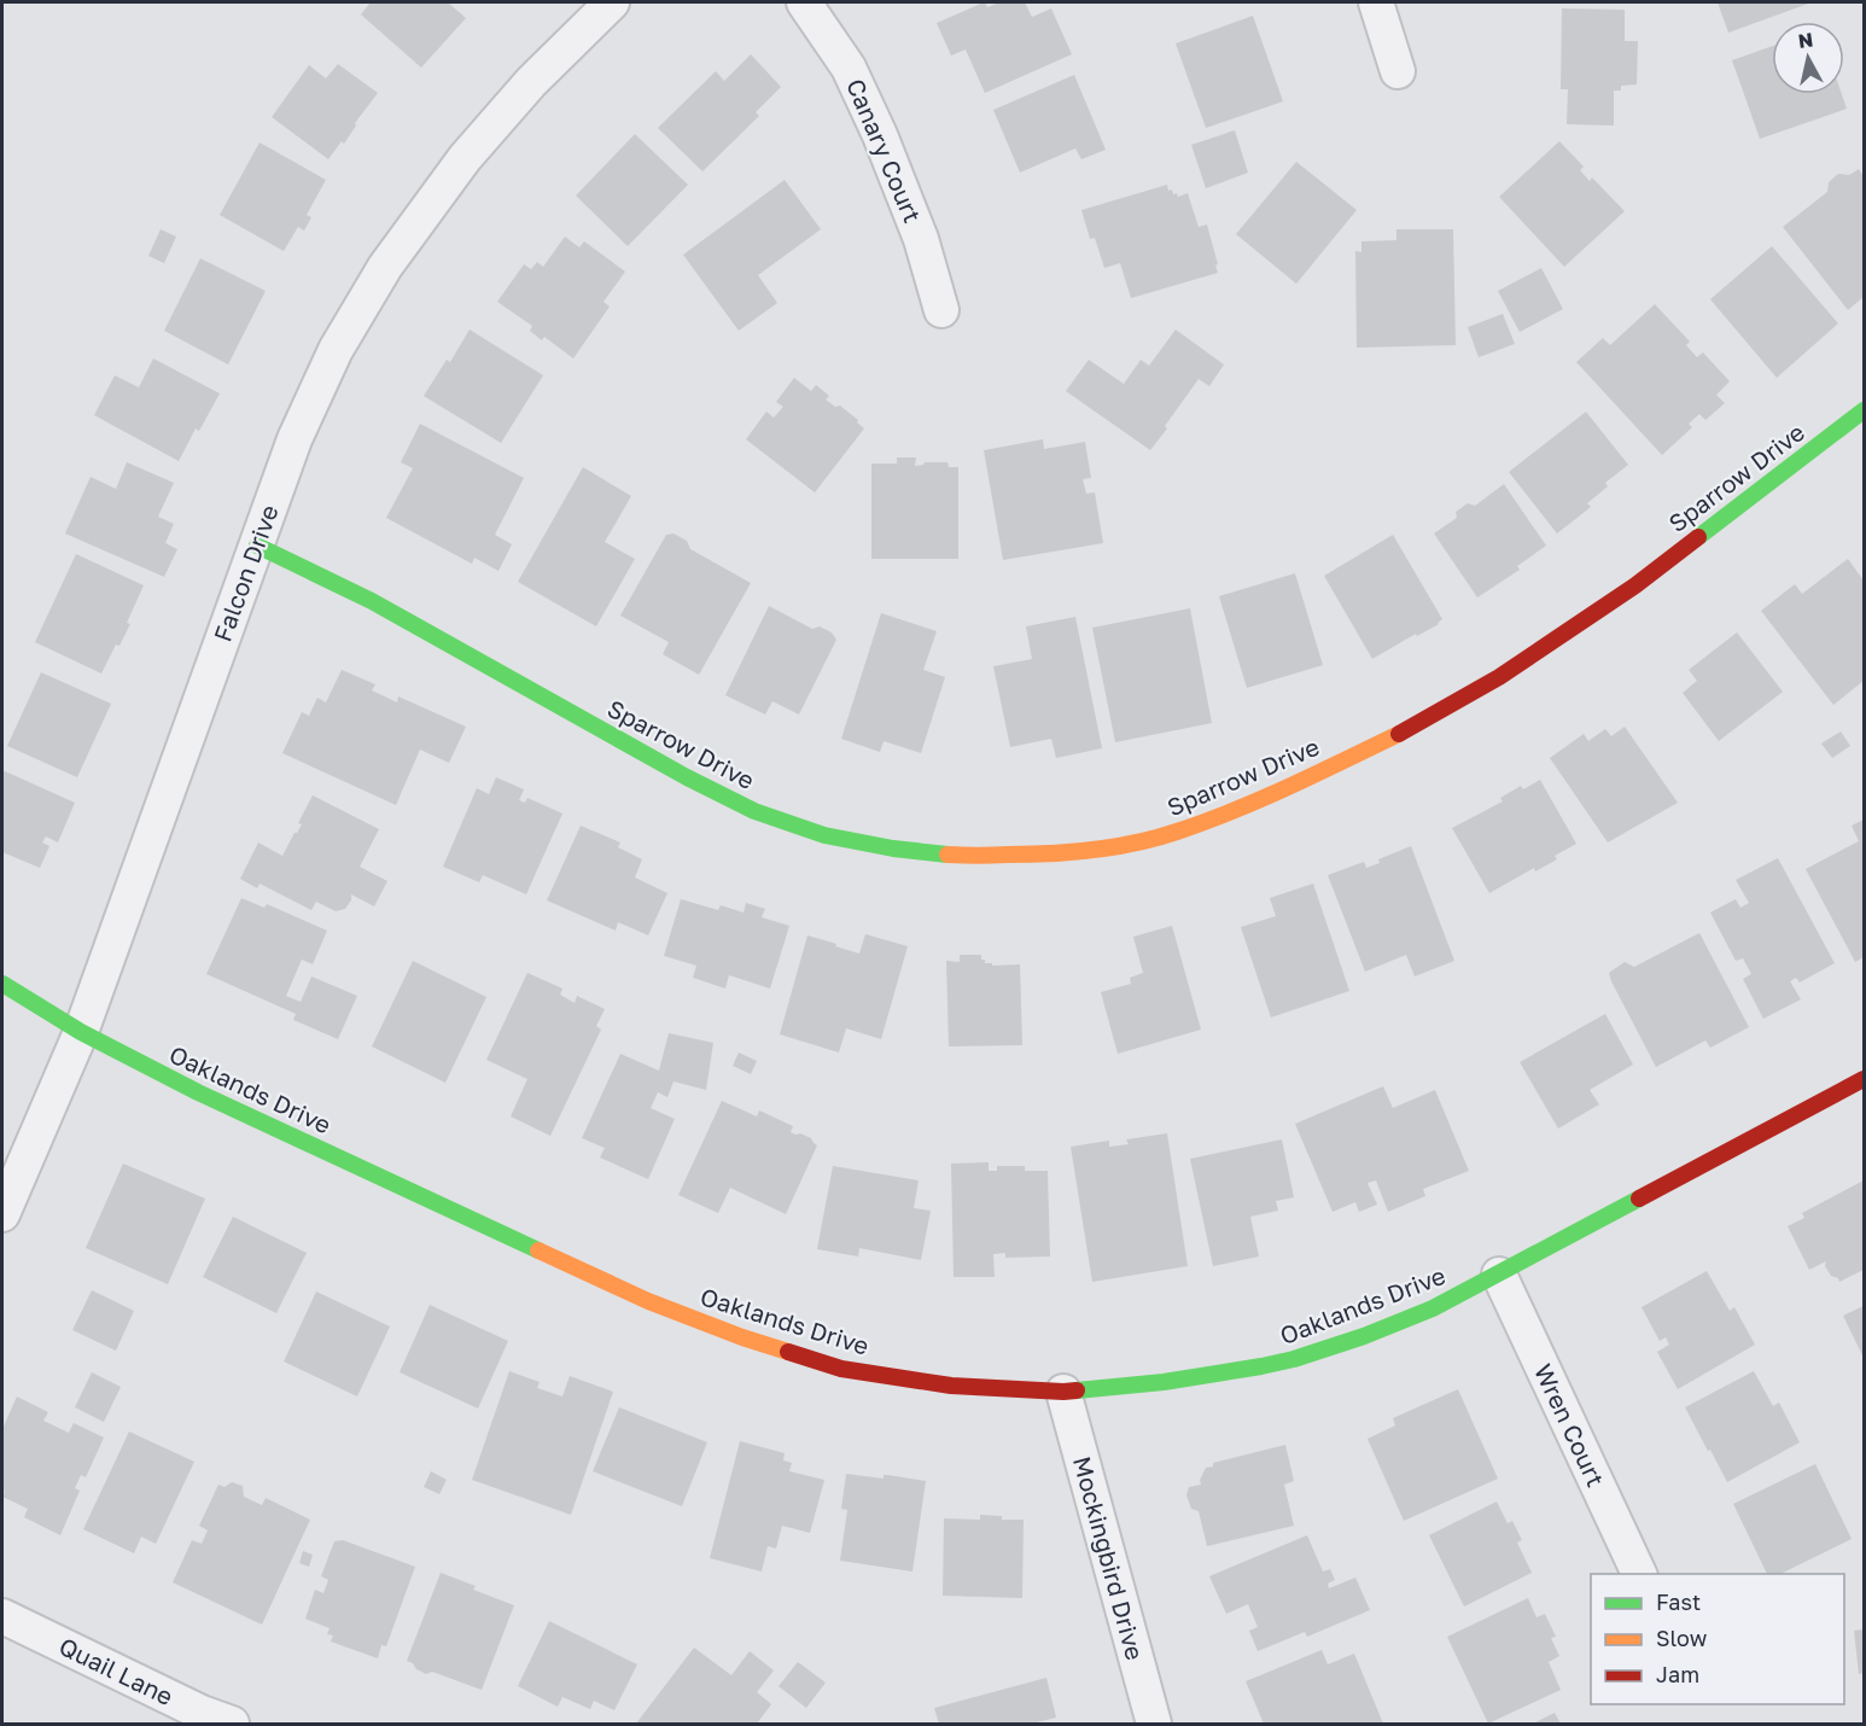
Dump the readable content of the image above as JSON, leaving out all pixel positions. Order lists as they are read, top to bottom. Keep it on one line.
{"streets":{"street":["Canary Court","Sparrow Drive","Falcon Drive","Oaklands Drive","Wren Court","Mockingbird Drive","Quail Lane"]},"crossings":[["Sparrow Drive","Falcon Drive"],["Falcon Drive","Oaklands Drive"],["Oaklands Drive","Wren Court"],["Oaklands Drive","Mockingbird Drive"]],"legend":["Fast","Slow","Jam"],"north":"top"}
